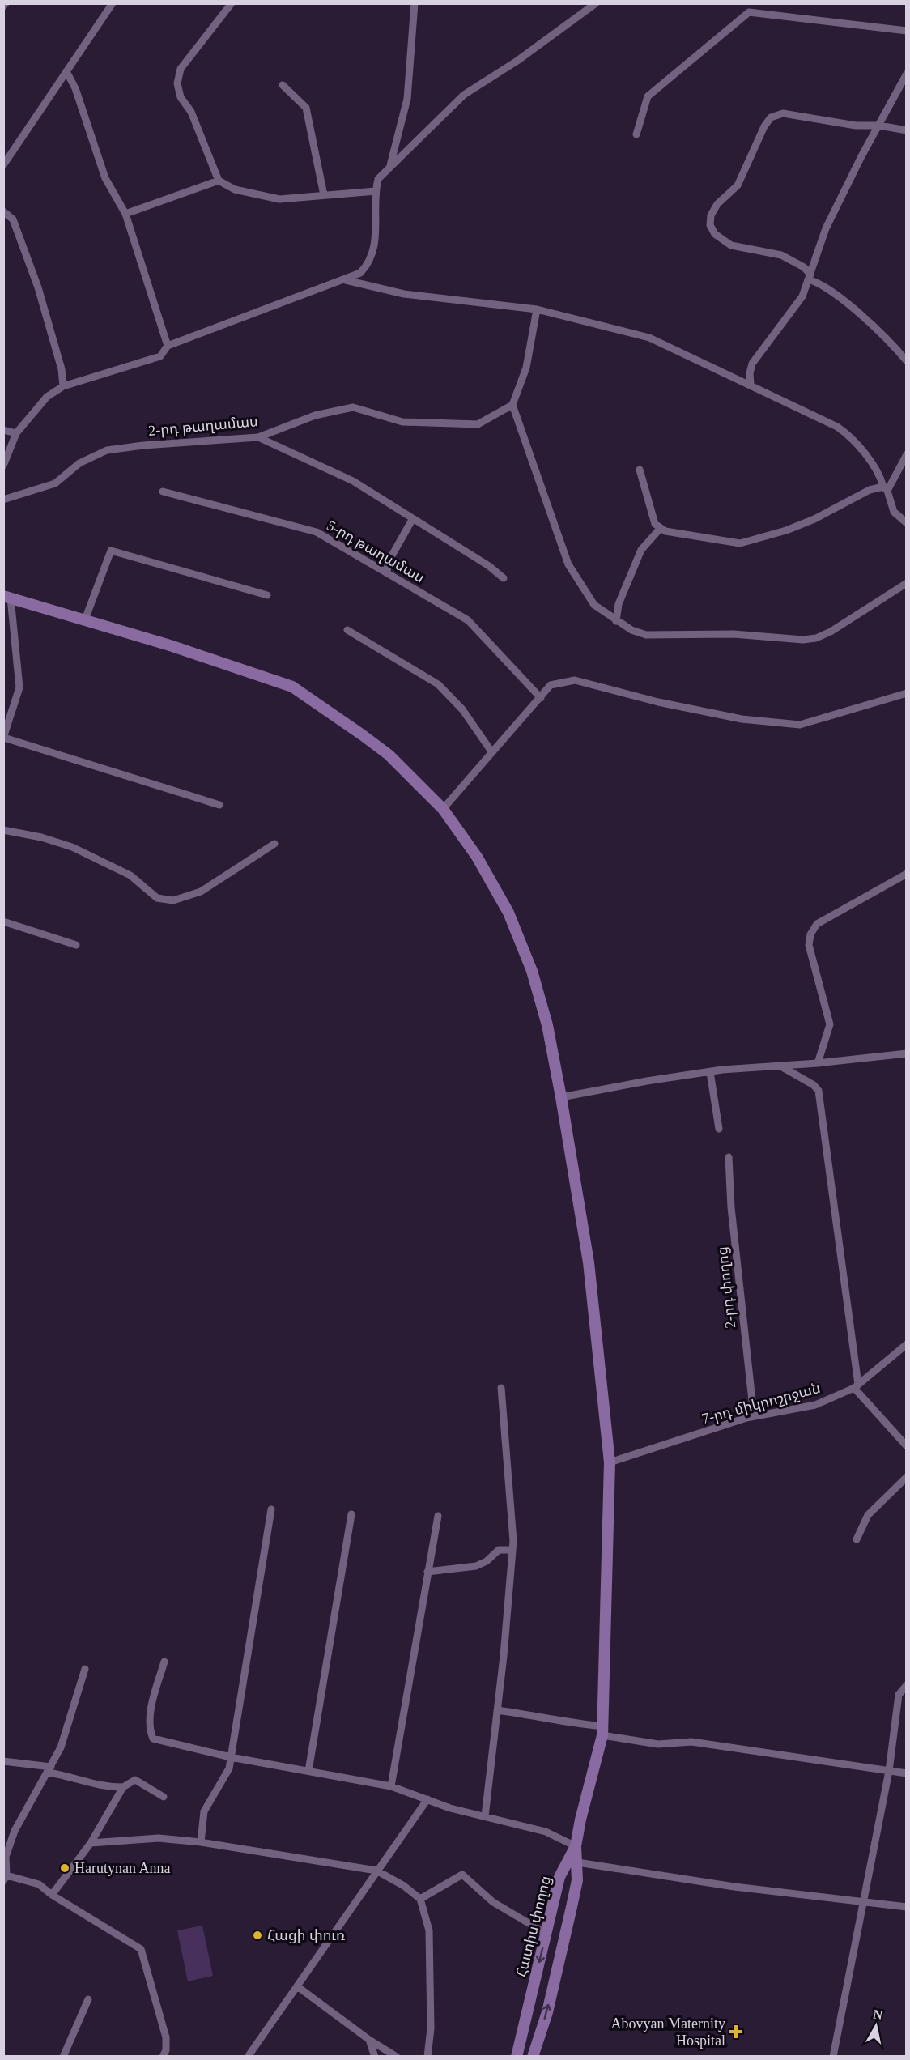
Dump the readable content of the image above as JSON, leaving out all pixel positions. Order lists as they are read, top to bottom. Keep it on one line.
{"streets":{"main road":["Հատիս փողոց"],"street":["2-րդ թաղամաս","5-րդ թաղամաս","2-րդ փողոց","7-րդ միկրոշրջան"]},"crossings":[["2-րդ փողոց","7-րդ միկրոշրջան"],["7-րդ միկրոշրջան","Հատիս փողոց"]],"places":{"other":["Harutynan Anna","Հացի փուռ"],"health":["Abovyan Maternity Hospital"]},"north":"top"}
